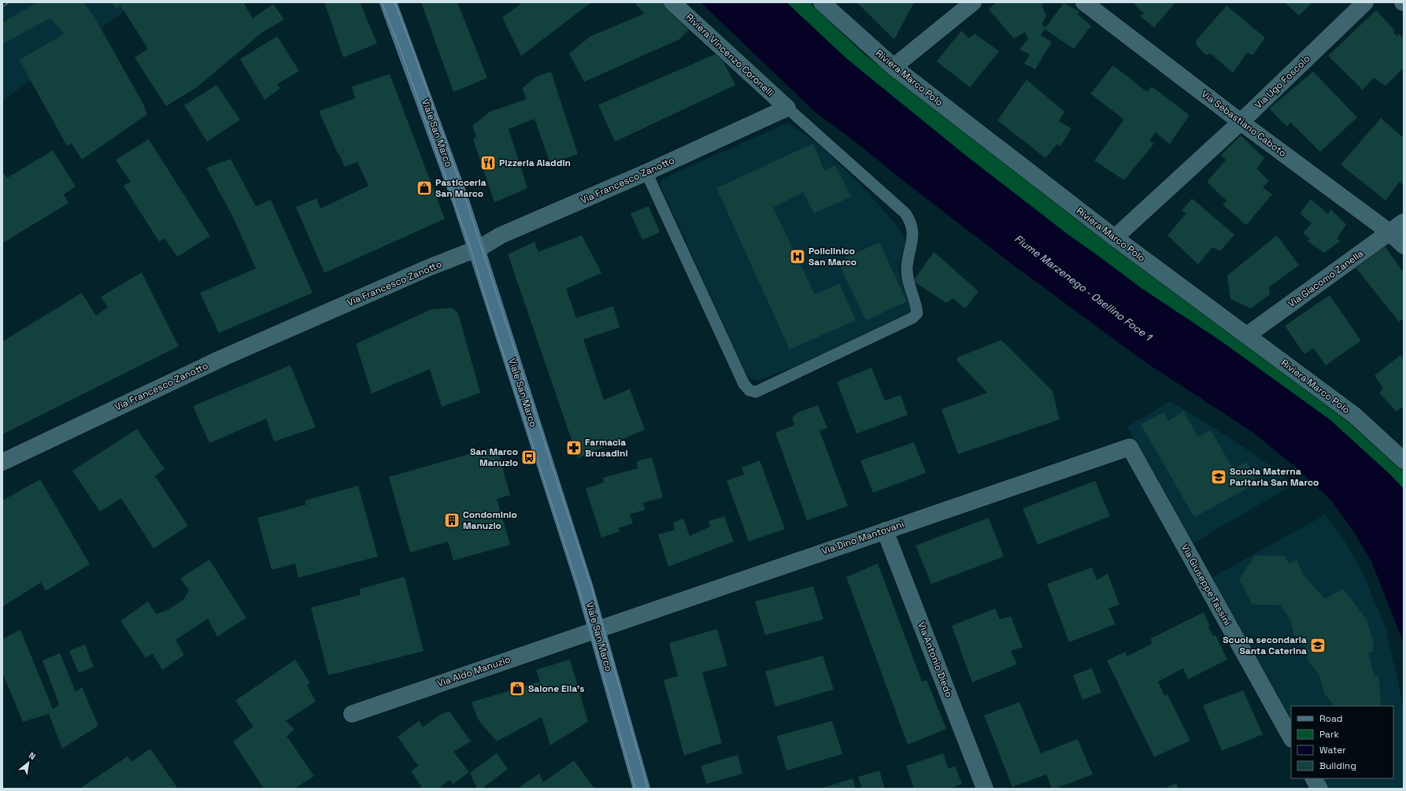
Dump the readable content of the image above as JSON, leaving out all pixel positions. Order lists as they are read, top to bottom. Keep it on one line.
{"streets":{"street":["Riviera Vincenzo Coronelli","Riviera Marco Polo","Via Ugo Foscolo","Via Sebastiano Caboto","Viale San Marco","Via Francesco Zanotto","Via Giacomo Zanella","Via Dino Mantovani","Via Giuseppe Tassini","Via Antonio Diedo","Via Aldo Manuzio"]},"crossings":[["Riviera Vincenzo Coronelli","Via Francesco Zanotto"],["Riviera Marco Polo","Via Ugo Foscolo"],["Riviera Marco Polo","Via Giacomo Zanella"],["Via Ugo Foscolo","Via Sebastiano Caboto"],["Via Sebastiano Caboto","Via Giacomo Zanella"],["Viale San Marco","Via Francesco Zanotto"],["Viale San Marco","Via Dino Mantovani"],["Viale San Marco","Via Aldo Manuzio"],["Via Dino Mantovani","Via Giuseppe Tassini"],["Via Dino Mantovani","Via Antonio Diedo"],["Via Dino Mantovani","Via Aldo Manuzio"]],"water":["Fiume Marzenego - Osellino Foce 1"],"places":{"restaurant":["Pizzeria Aladdin"],"shop":["Pasticceria San Marco","Salone Ella's"],"hospital":["Policlinico San Marco"],"pharmacy":["Farmacia Brusadini"],"bus stop":["San Marco Manuzio"],"school or university":["Scuola Materna Paritaria San Marco","Scuola secondaria Santa Caterina"],"building":["Condominio Manuzio"]},"legend":["Road","Park","Water","Building"],"north":"top right"}
